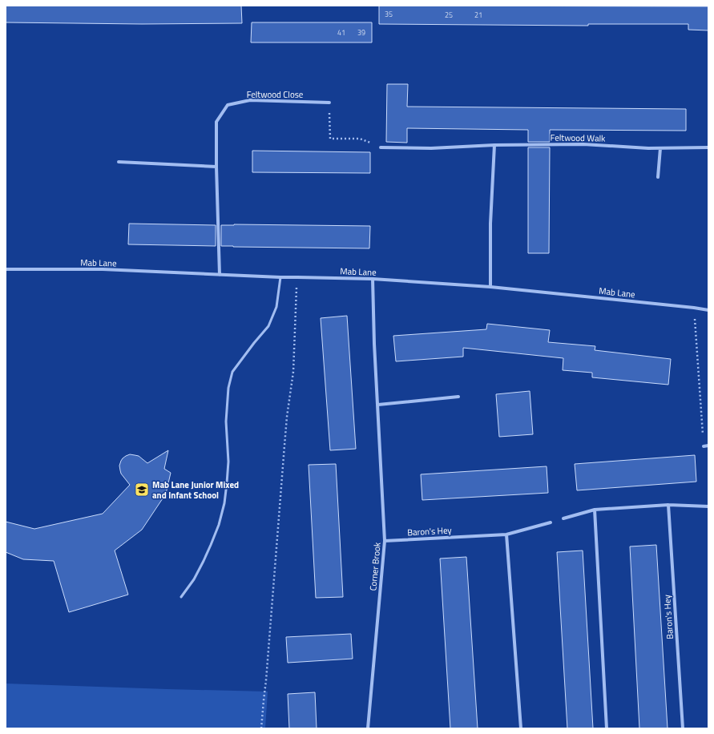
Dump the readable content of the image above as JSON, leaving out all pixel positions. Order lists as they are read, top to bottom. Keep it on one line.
{"streets":{"street":["Feltwood Close","Feltwood Walk","Mab Lane","Baron's Hey","Corner Brook"]},"crossings":[["Feltwood Close","Mab Lane"],["Mab Lane","Corner Brook"],["Baron's Hey","Corner Brook"]],"places":{"school or university":["Mab Lane Junior Mixed and Infant School"]},"house_numbers":["35","25","21","41","39"]}
